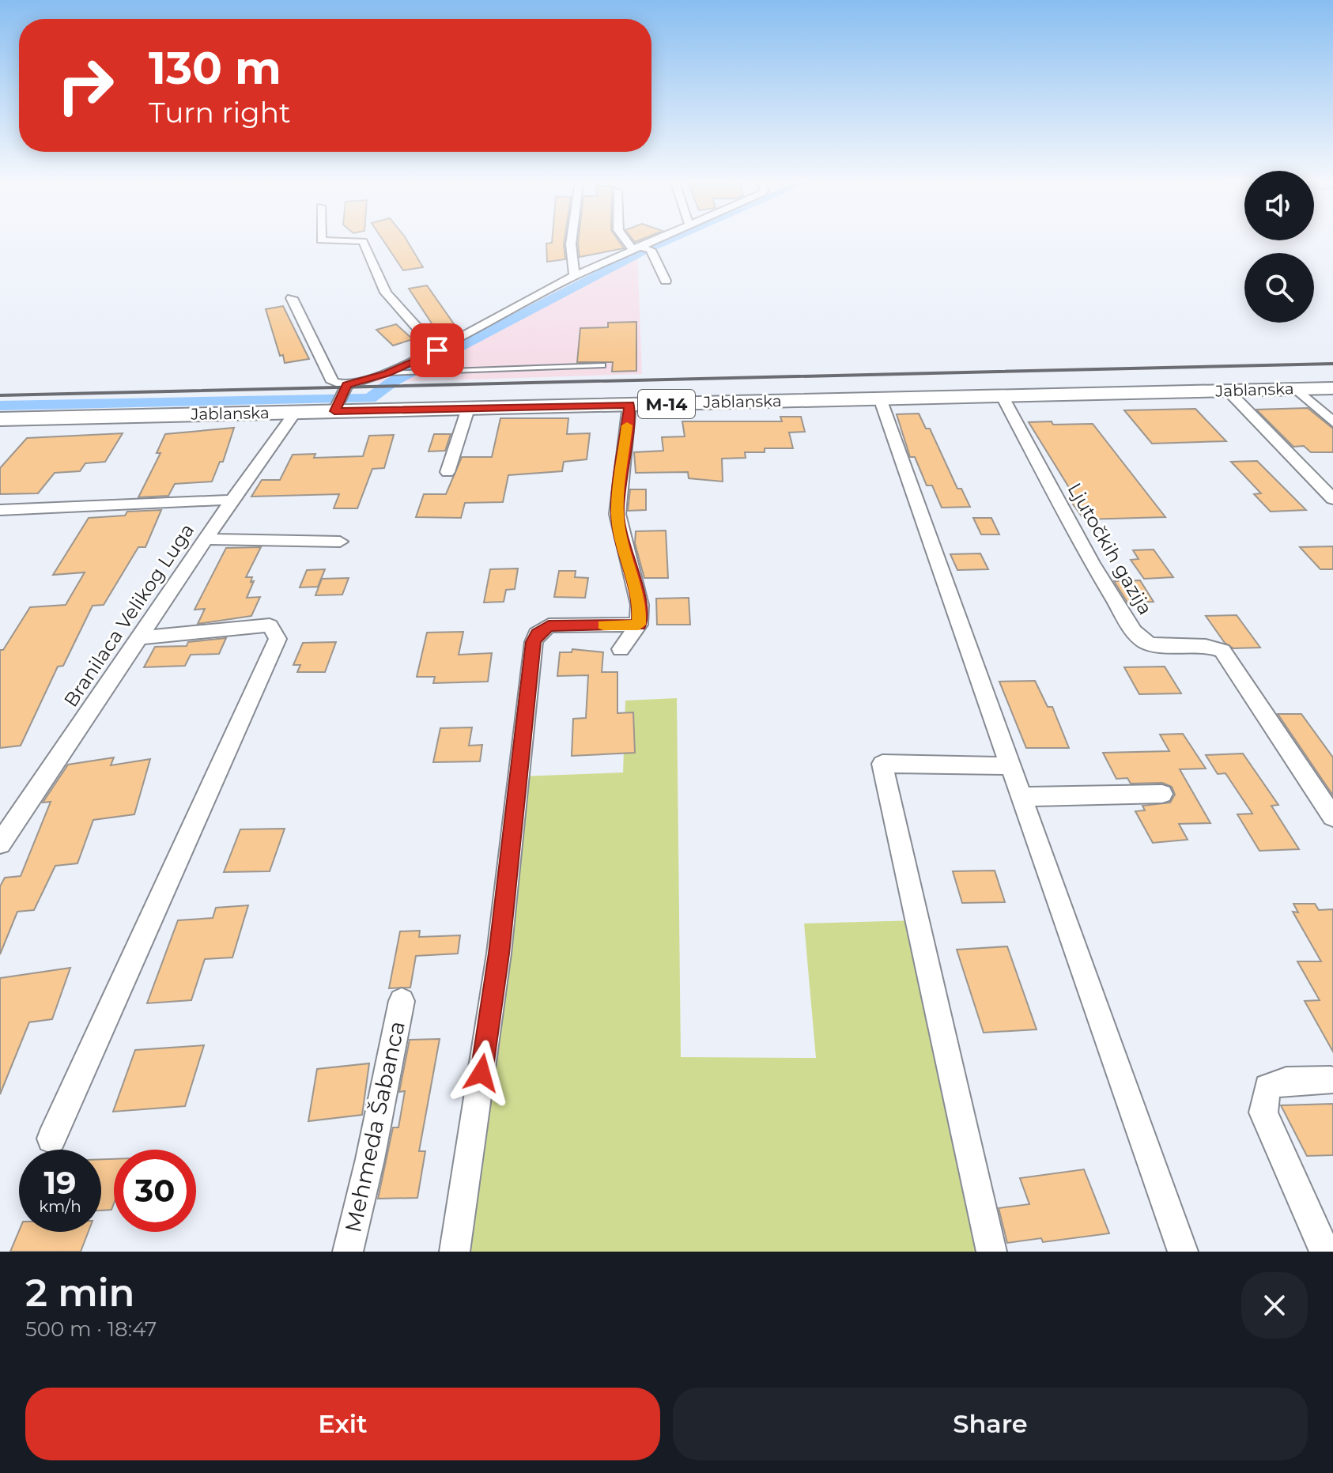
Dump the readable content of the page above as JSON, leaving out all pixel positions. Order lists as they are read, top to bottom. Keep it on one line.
{"streets":{"main road":["Jablanska","M-14"],"street":["Ljutočkih gazija","Branilaca Velikog Luga","Mehmeda Šabanca"]},"crossings":[["Jablanska","Ljutočkih gazija"],["Jablanska","Branilaca Velikog Luga"]],"page":{"turn":["130 m","Turn right"],"speed":"19 km/h","limit":"30","heading":["2 min","500 m · 18:47"],"buttons":["Exit","Share"]}}
